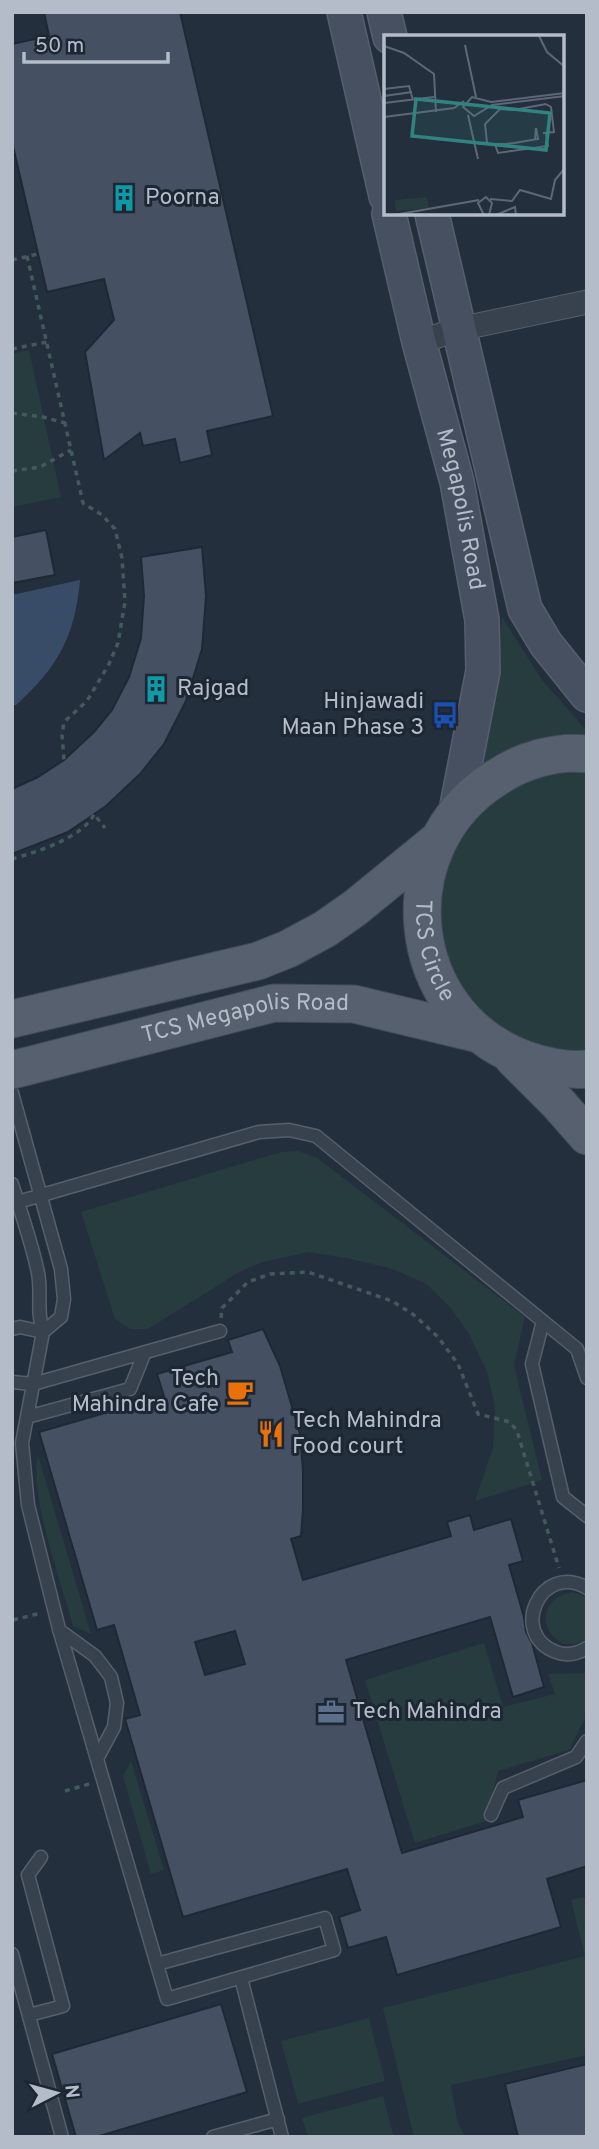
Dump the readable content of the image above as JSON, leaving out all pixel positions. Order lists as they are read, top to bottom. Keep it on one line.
{"streets":{"main road":["TCS Circle","TCS Megapolis Road"],"street":["Megapolis Road"]},"crossings":[["Megapolis Road","TCS Circle"],["Megapolis Road","TCS Megapolis Road"],["TCS Circle","TCS Megapolis Road"]],"places":{"building":["Poorna","Rajgad"],"bus stop":["Hinjawadi Maan Phase 3"],"cafe":["Tech Mahindra Cafe"],"restaurant":["Tech Mahindra Food court"],"office":["Tech Mahindra"]},"scale_bar":"50 m","north":"right"}
